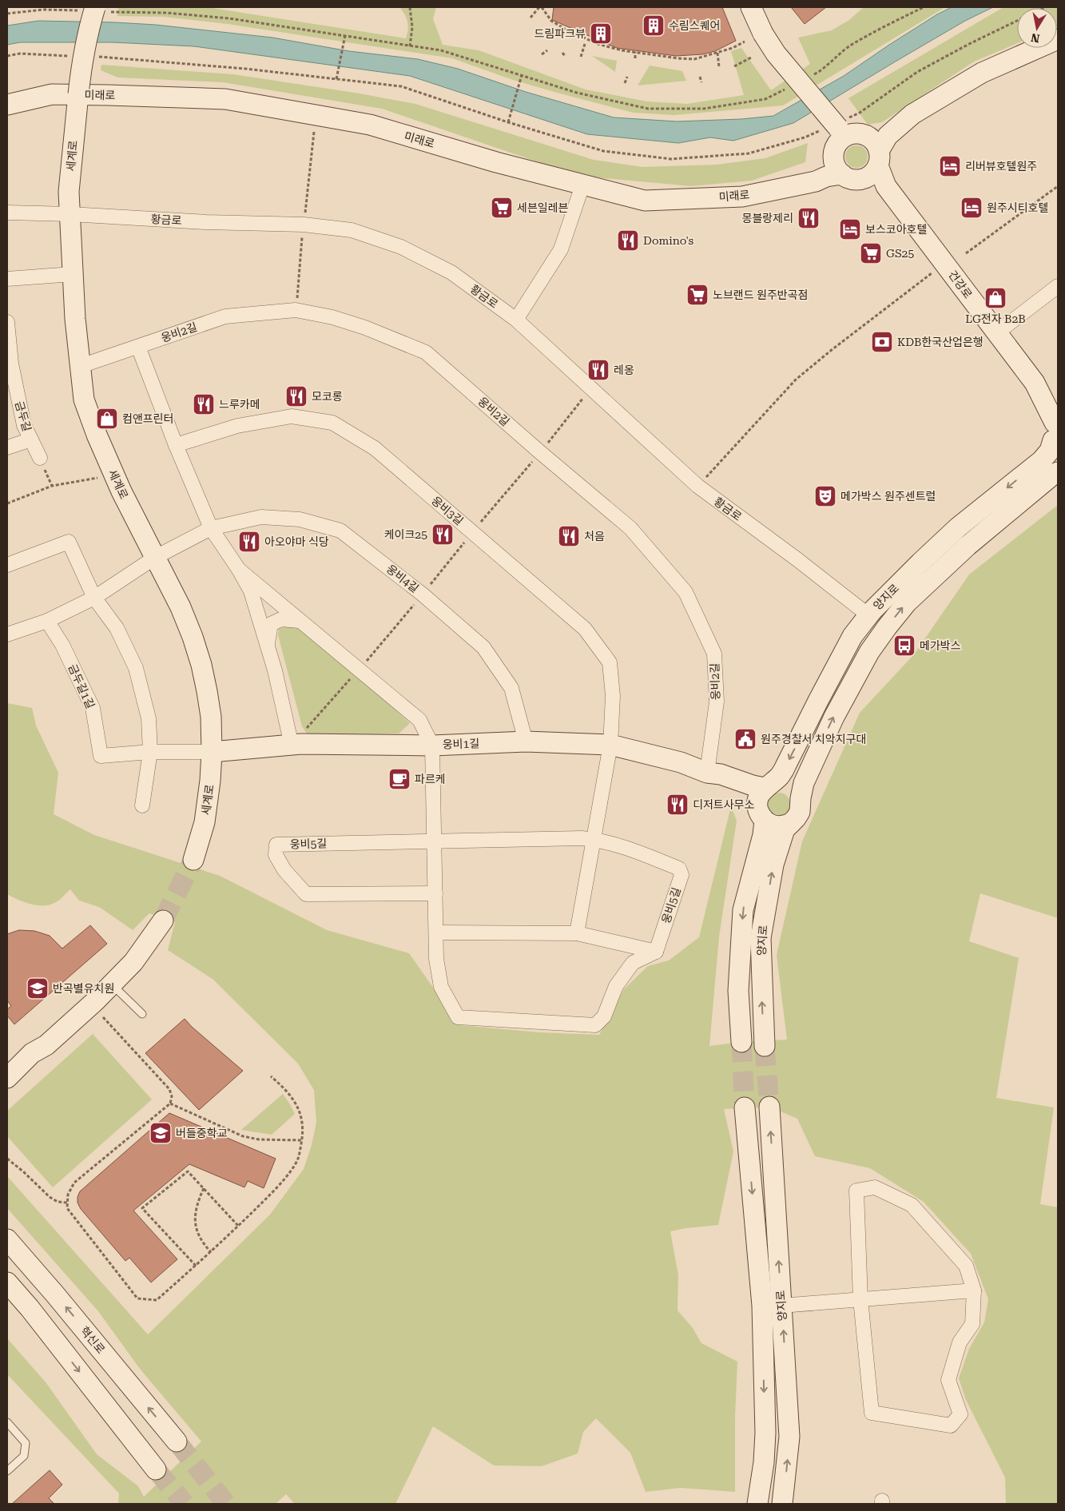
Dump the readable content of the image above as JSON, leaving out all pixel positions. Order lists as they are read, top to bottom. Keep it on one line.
{"streets":{"street":["미래로","세계로","황금로","건강로","웅비2길","금두길","웅비3길","웅비4길","양지로","금두길1길","웅비1길","웅비5길","혁신로"]},"crossings":[["미래로","세계로"],["미래로","건강로"],["세계로","황금로"],["세계로","웅비2길"],["세계로","웅비4길"],["세계로","금두길1길"],["세계로","웅비1길"],["웅비2길","웅비1길"],["웅비3길","웅비1길"],["웅비4길","웅비1길"],["양지로","웅비1길"],["금두길1길","웅비1길"]],"places":{"building":["수림스퀘어","드림파크뷰"],"hotel":["리버뷰호텔원주","원주시티호텔","보스코아호텔"],"supermarket":["세븐일레븐","GS25","노브랜드 원주반곡점"],"restaurant":["몽블랑제리","Domino's","레옹","모코롱","느루카메","케이크25","처음","아오야마 식당","디저트사무소"],"shop":["LG전자 B2B","컴앤프린터"],"bank":["KDB한국산업은행"],"theatre":["메가박스 원주센트럴"],"bus stop":["메가박스"],"public building":["원주경찰서 치악지구대"],"cafe":["파르케"],"school or university":["반곡별유치원","버들중학교"]},"north":"bottom"}
